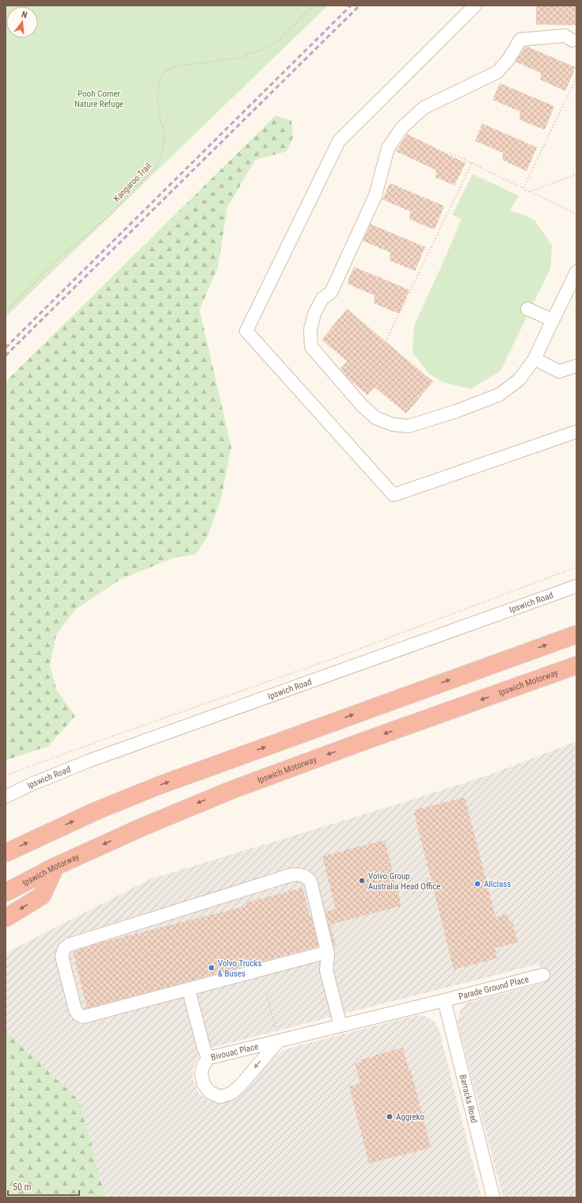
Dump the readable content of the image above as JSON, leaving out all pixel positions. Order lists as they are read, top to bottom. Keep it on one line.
{"streets":{"highway":["Ipswich Motorway"],"street":["Ipswich Road","Parade Ground Place","Bivouac Place","Barracks Road"],"path":["Kangaroo Trail"]},"crossings":[["Parade Ground Place","Bivouac Place"],["Parade Ground Place","Barracks Road"],["Bivouac Place","Barracks Road"]],"parks":["Pooh Corner Nature Refuge"],"places":["Volvo Group Australia Head Office","Allclass","Volvo Trucks & Buses","Aggreko"],"scale_bar":"50 m","north":"top"}
